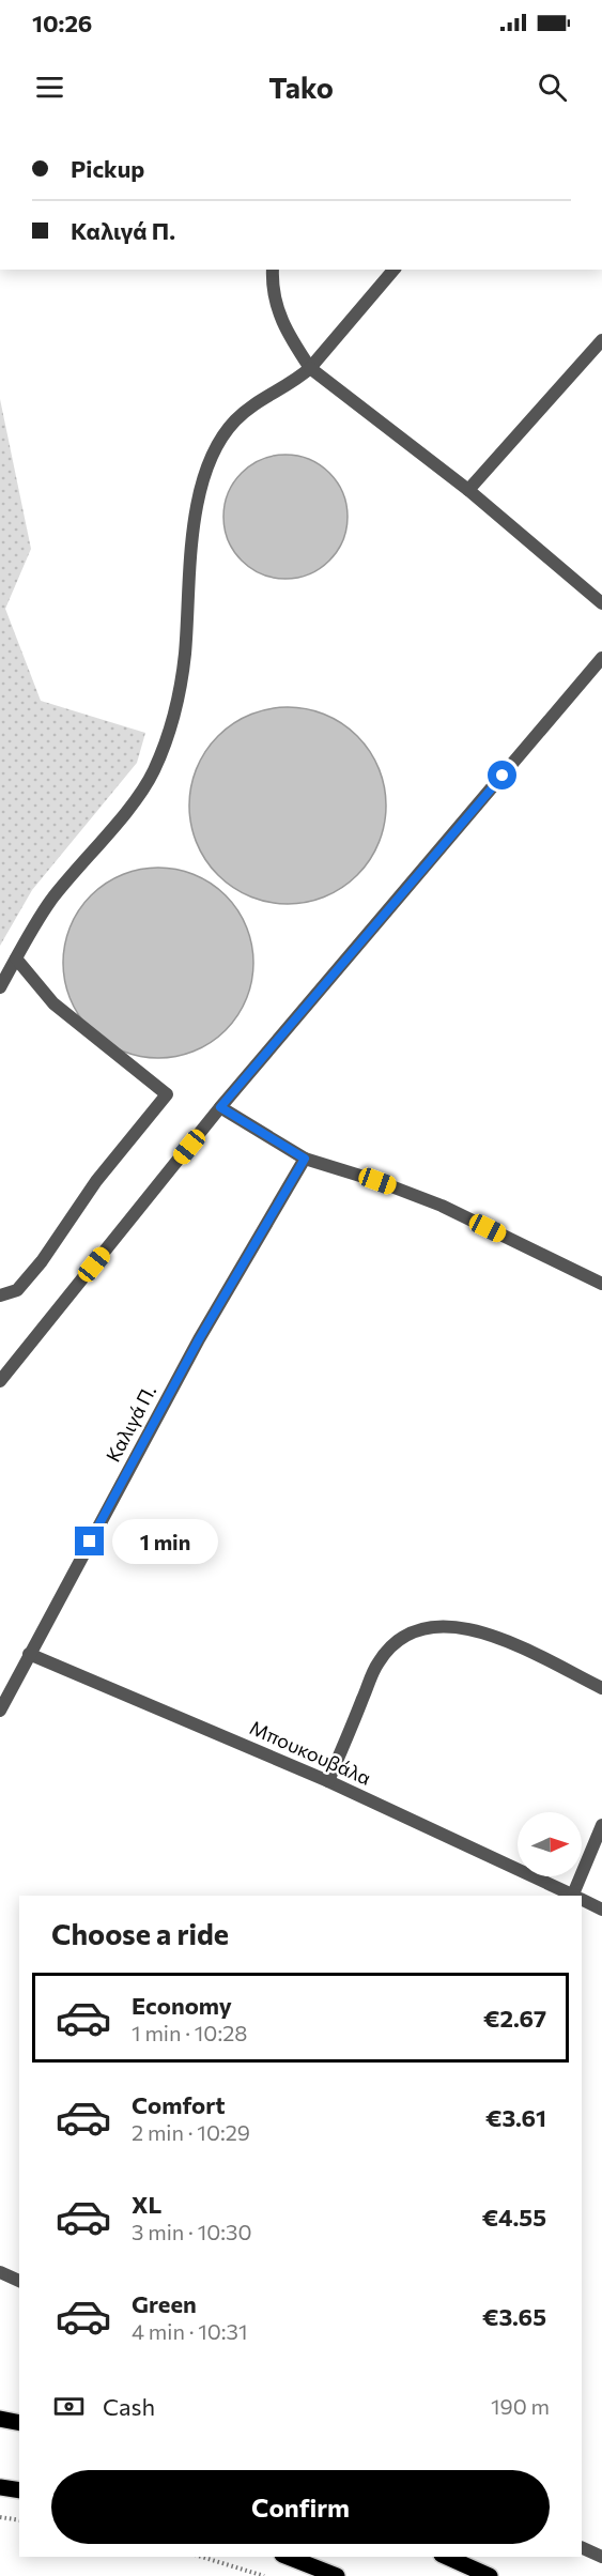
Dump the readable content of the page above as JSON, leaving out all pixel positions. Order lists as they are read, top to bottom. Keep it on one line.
{"streets":{"street":["Καλιγά Π.","Μπουκουβάλα"]},"crossings":[["Καλιγά Π.","Μπουκουβάλα"]],"north":"right","page":{"status":"10:26","header":"Tako","banner":["Pickup","Καλιγά Π."],"bubble":"1 min","heading":"Choose a ride","list":[{"name":"Economy","note":"1 min · 10:28","value":"€2.67"},{"name":"Comfort","note":"2 min · 10:29","value":"€3.61"},{"name":"XL","note":"3 min · 10:30","value":"€4.55"},{"name":"Green","note":"4 min · 10:31","value":"€3.65"}],"pay":["Cash","190 m"],"buttons":"Confirm"}}
